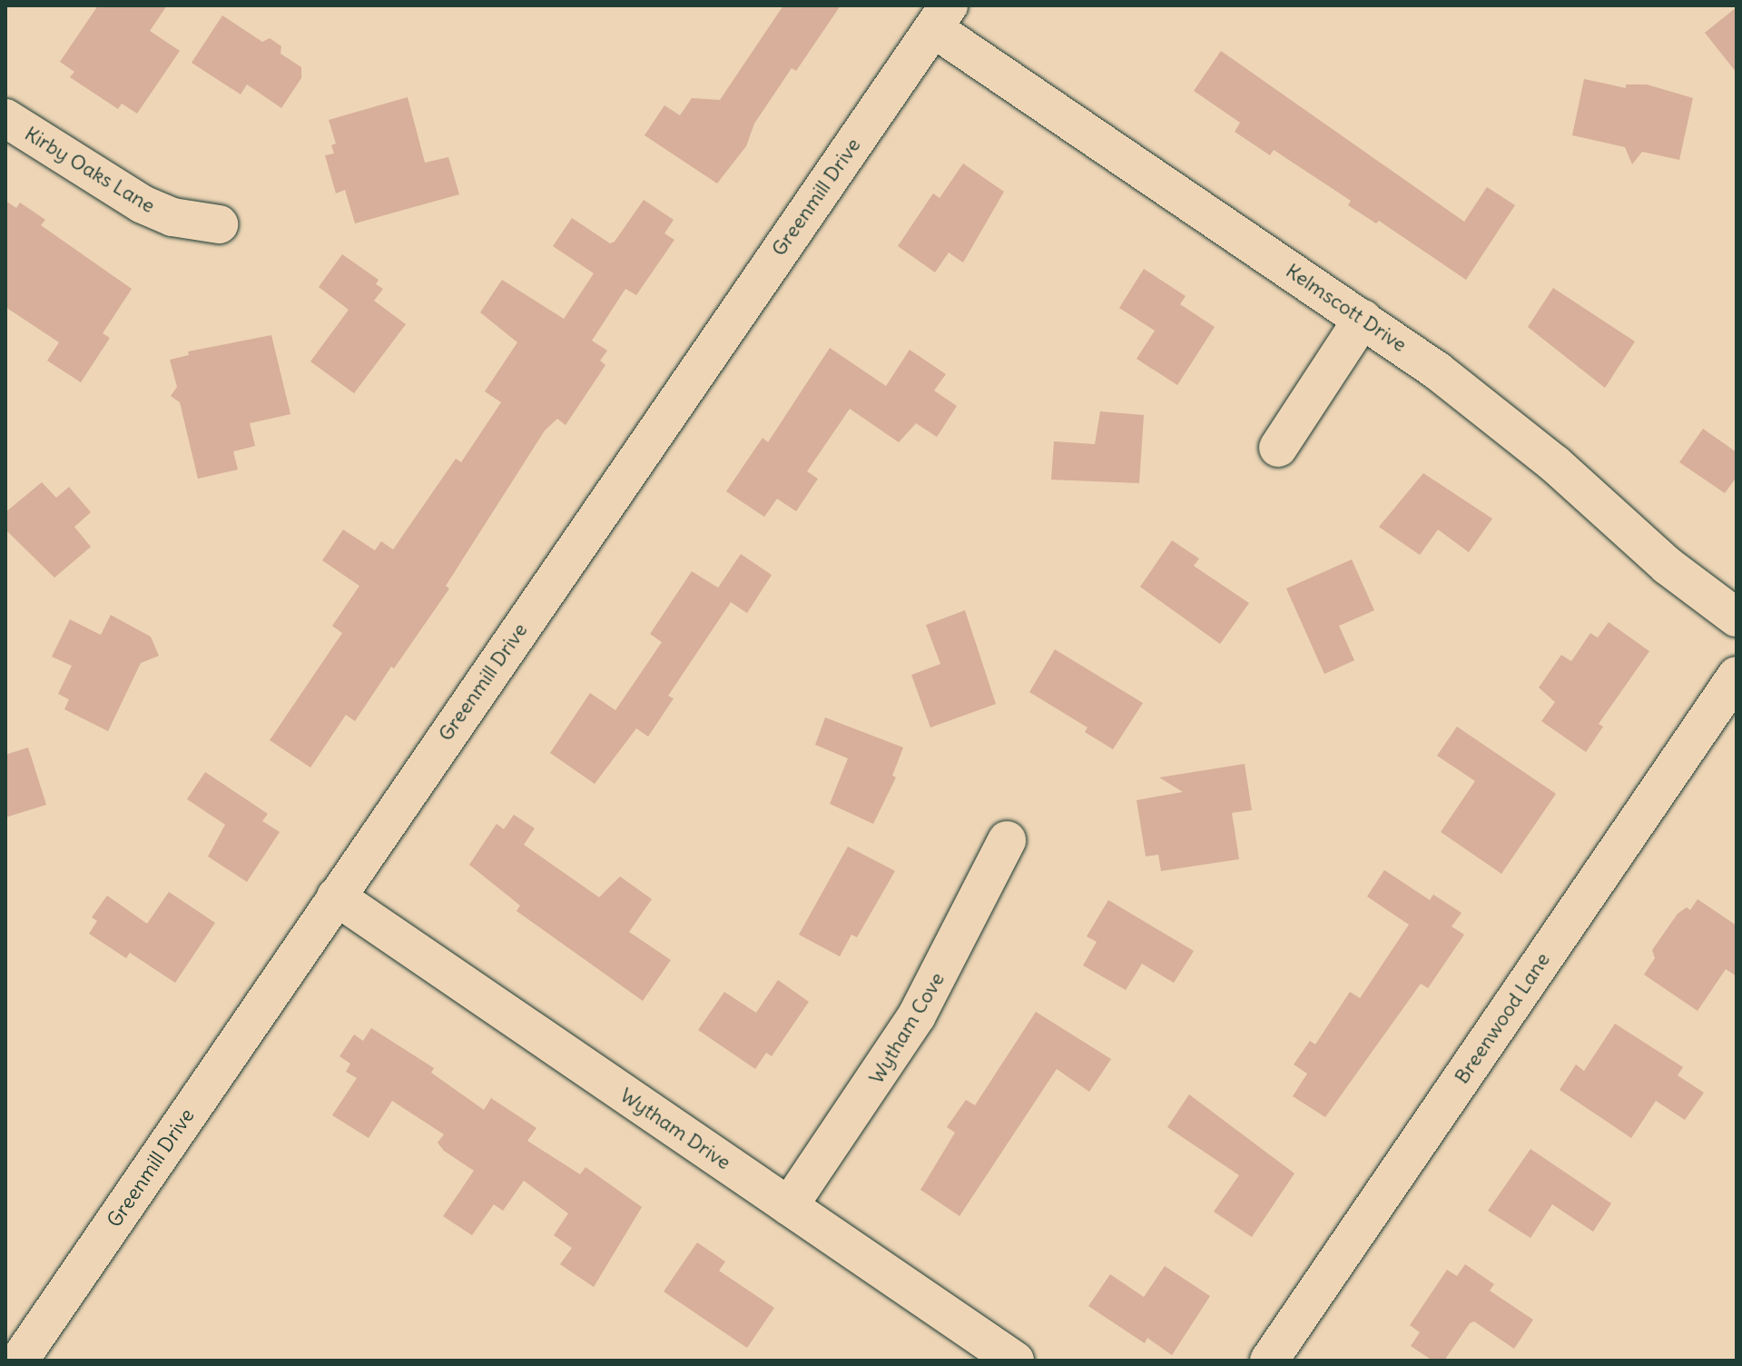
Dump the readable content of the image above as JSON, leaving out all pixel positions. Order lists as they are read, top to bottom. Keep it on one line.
{"streets":{"street":["Kirby Oaks Lane","Greenmill Drive","Kelmscott Drive","Breenwood Lane","Wytham Cove","Wytham Drive"]},"crossings":[["Greenmill Drive","Kelmscott Drive"],["Greenmill Drive","Wytham Drive"],["Wytham Cove","Wytham Drive"]]}
